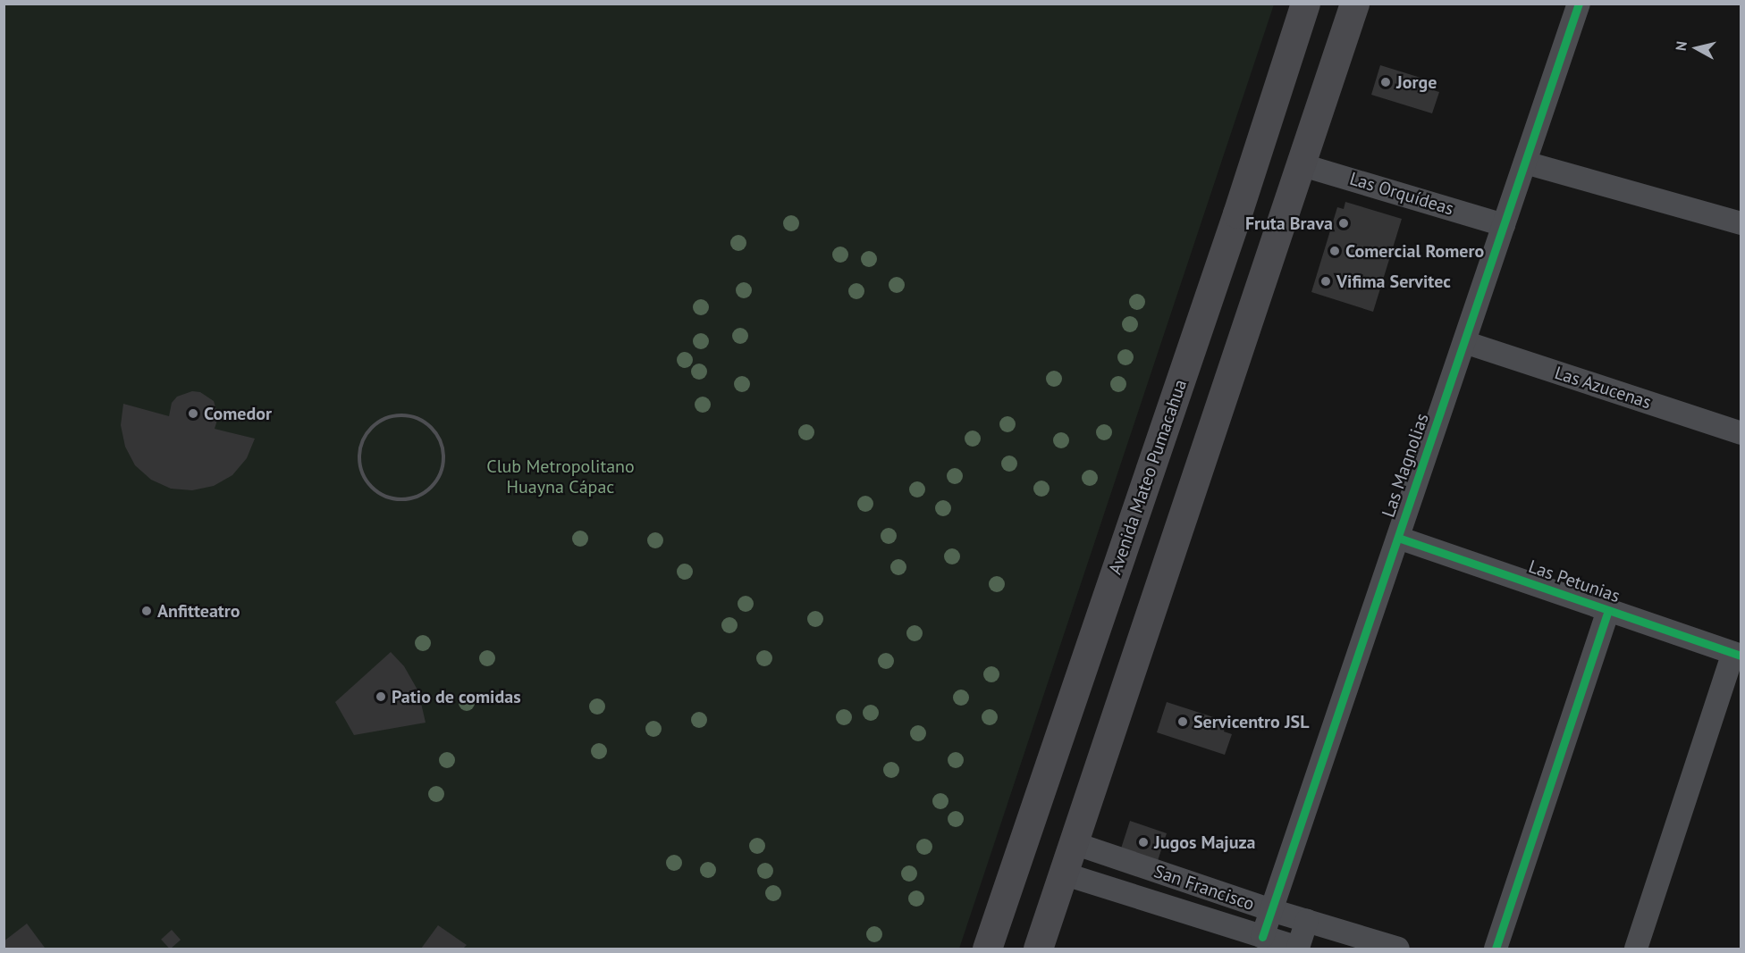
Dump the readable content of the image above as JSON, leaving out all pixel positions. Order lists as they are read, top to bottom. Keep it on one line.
{"streets":{"main road":["Avenida Mateo Pumacahua"],"street":["Las Orquídeas","Las Azucenas","Las Magnolias","Las Petunias","San Francisco"]},"crossings":[["Las Orquídeas","Las Magnolias"],["Las Azucenas","Las Magnolias"],["Las Magnolias","Las Petunias"],["Las Magnolias","San Francisco"]],"parks":["Club Metropolitano Huayna Cápac"],"places":["Jorge","Fruta Brava","Comercial Romero","Vifima Servitec","Comedor","Anfitteatro","Patio de comidas","Servicentro JSL","Jugos Majuza"],"north":"left"}
